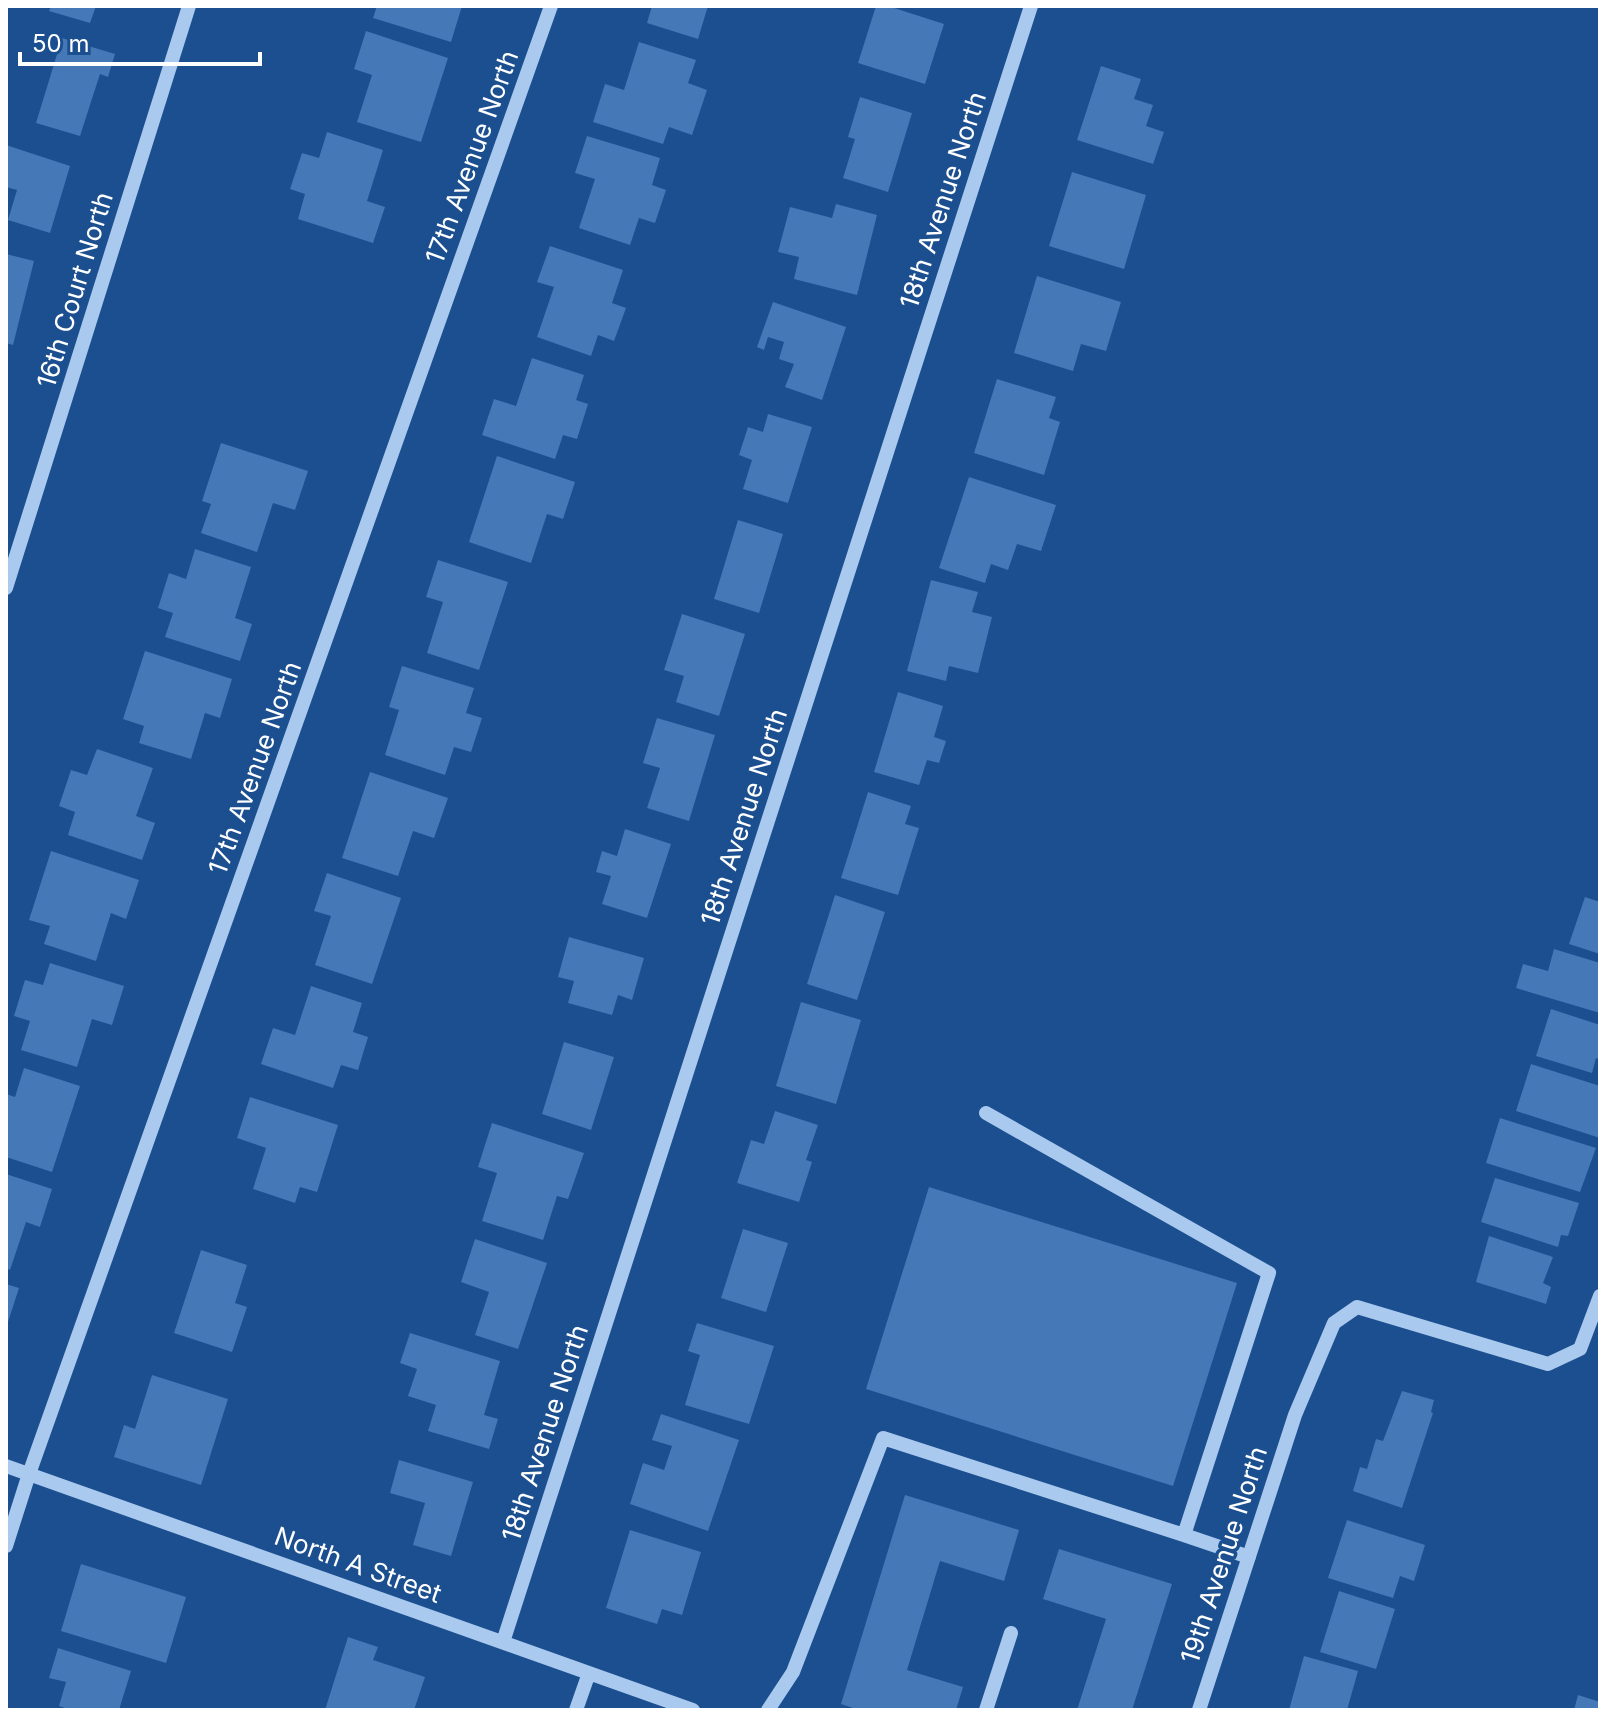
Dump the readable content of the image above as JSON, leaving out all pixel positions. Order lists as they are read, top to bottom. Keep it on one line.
{"streets":{"street":["17th Avenue North","18th Avenue North","16th Court North","19th Avenue North","North A Street"]},"crossings":[["17th Avenue North","North A Street"],["18th Avenue North","North A Street"]],"scale_bar":"50 m"}
